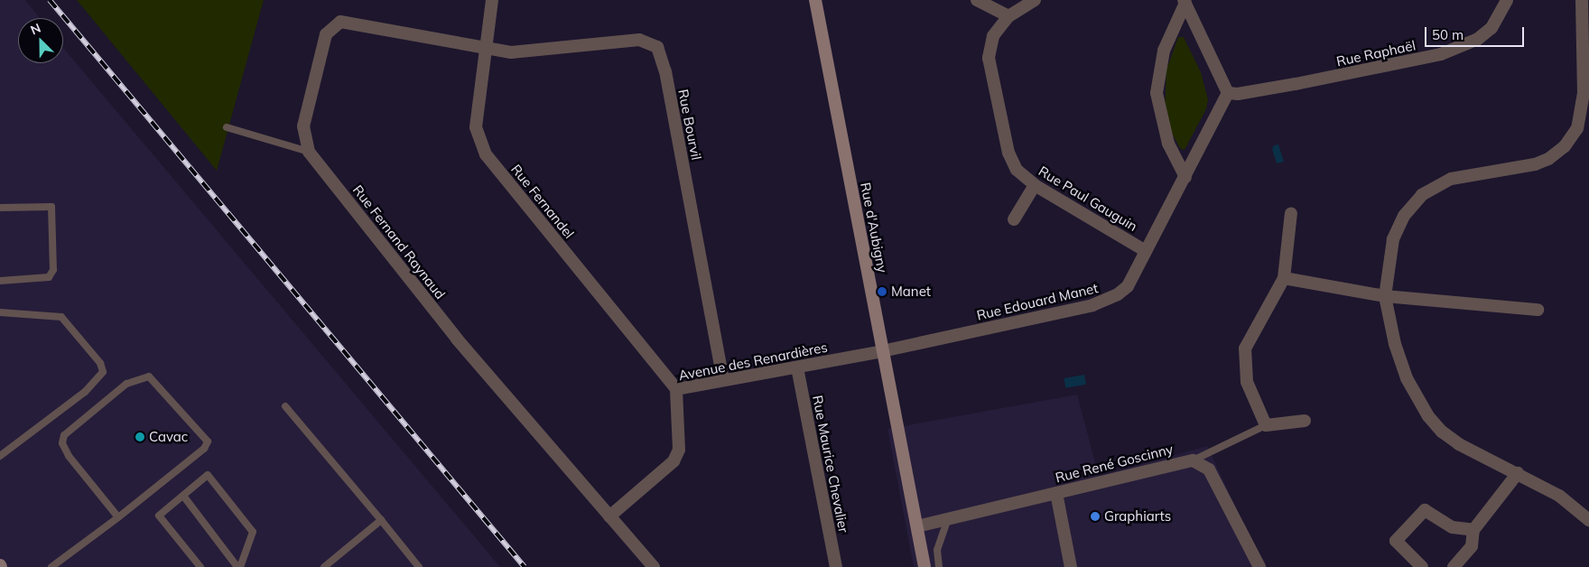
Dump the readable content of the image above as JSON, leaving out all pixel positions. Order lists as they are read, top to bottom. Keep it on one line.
{"streets":{"main road":["Rue d'Aubigny"],"street":["Rue Raphaël","Rue Bourvil","Rue Paul Gauguin","Rue Fernandel","Rue Fernand Raynaud","Rue Edouard Manet","Avenue des Renardières","Rue René Goscinny","Rue Maurice Chevalier"]},"crossings":[["Rue Raphaël","Rue Edouard Manet"],["Rue Bourvil","Rue Fernandel"],["Rue Bourvil","Rue Fernand Raynaud"],["Rue Bourvil","Avenue des Renardières"],["Rue Paul Gauguin","Rue Edouard Manet"],["Rue Fernandel","Rue Fernand Raynaud"],["Rue Fernandel","Avenue des Renardières"],["Rue d'Aubigny","Rue Edouard Manet"],["Rue d'Aubigny","Avenue des Renardières"],["Rue d'Aubigny","Rue René Goscinny"],["Rue Fernand Raynaud","Avenue des Renardières"],["Rue Edouard Manet","Avenue des Renardières"],["Avenue des Renardières","Rue Maurice Chevalier"]],"places":["Manet","Cavac","Graphiarts"],"scale_bar":"50 m","north":"top left"}
